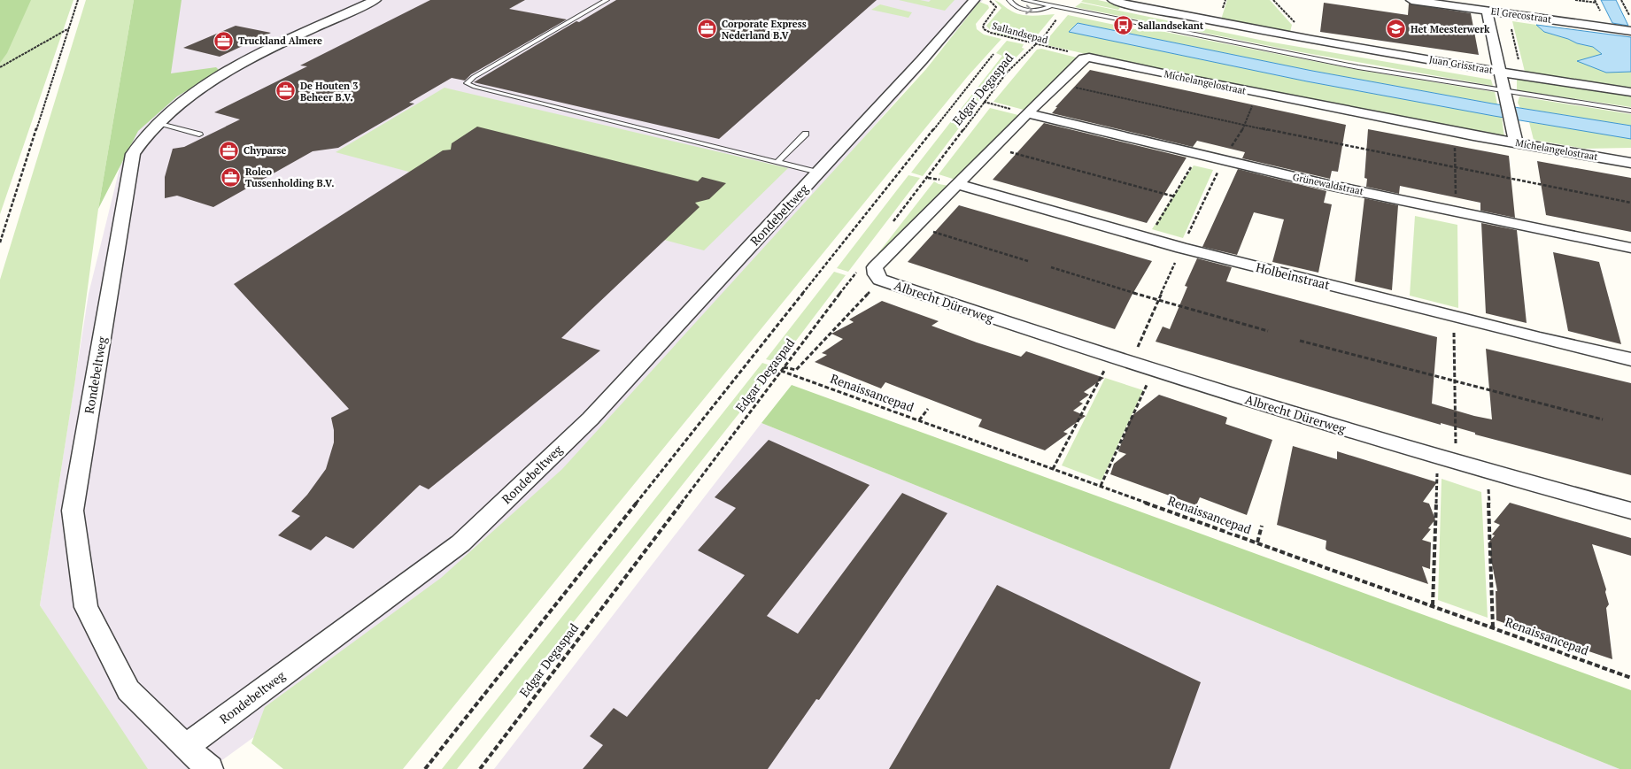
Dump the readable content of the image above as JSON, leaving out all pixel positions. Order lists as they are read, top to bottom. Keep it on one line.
{"streets":{"street":["El Grecostraat","Juan Grisstraat","Michelangelostraat","Grünewaldstraat","Rondebeltweg","Holbeinstraat","Albrecht Dürerweg"],"path":["Sallandsepad","Edgar Degaspad","Renaissancepad"]},"crossings":[["Sallandsepad","Michelangelostraat"],["Sallandsepad","Edgar Degaspad"],["Edgar Degaspad","Albrecht Dürerweg"],["Edgar Degaspad","Renaissancepad"]],"places":{"bus stop":["Sallandsekant"],"office":["Corporate Express Nederland B.V","Truckland Almere","De Houten 3 Beheer B.V.","Chyparse","Roleo Tussenholding B.V."],"school or university":["Het Meesterwerk"]}}
